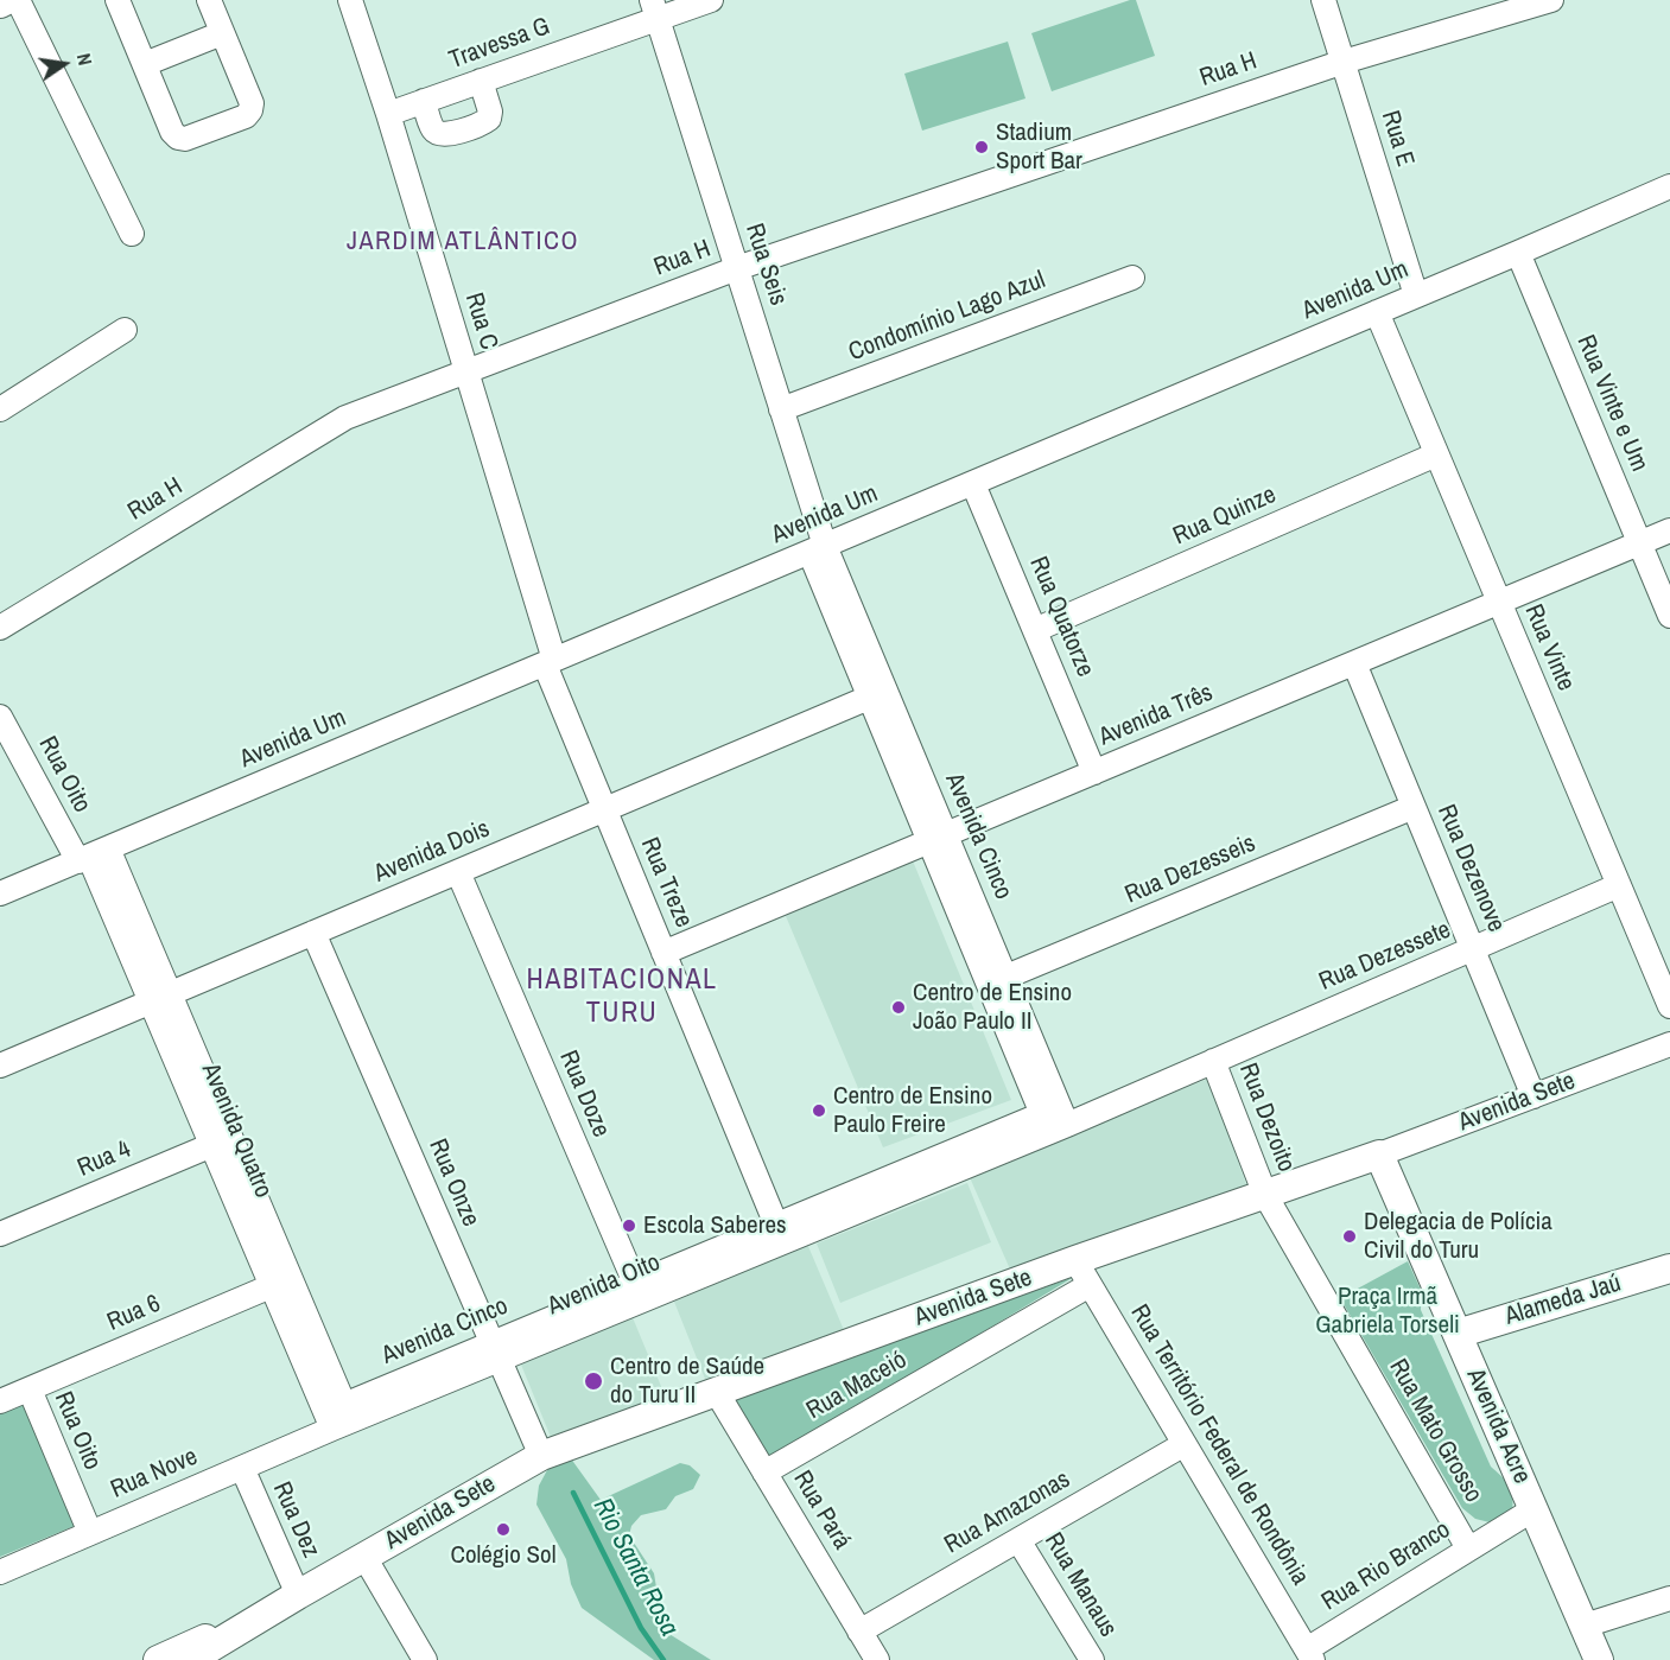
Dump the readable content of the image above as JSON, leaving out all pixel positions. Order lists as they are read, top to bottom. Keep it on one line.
{"streets":{"main road":["Avenida Sete","Alameda Jaú","Avenida Acre"],"street":["Travessa G","Rua H","Rua E","Rua Seis","Avenida Um","Condomínio Lago Azul","Rua C","Rua Vinte e Um","Rua Quinze","Rua Quatorze","Rua Vinte","Avenida Três","Rua Oito","Avenida Cinco","Avenida Dois","Rua Dezenove","Rua Dezesseis","Rua Treze","Rua Dezessete","Rua Doze","Rua Dezoito","Avenida Quatro","Rua 4","Rua Onze","Rua 6","Rua Maceió","Rua Mato Grosso","Rua Território Federal de Rondônia","Rua Nove","Rua Pará","Rua Amazonas","Rua Dez","Rua Rio Branco","Rua Manaus"]},"crossings":[["Travessa G","Rua Seis"],["Travessa G","Rua C"],["Rua H","Rua E"],["Rua H","Rua Seis"],["Rua H","Rua C"],["Rua E","Avenida Um"],["Rua Seis","Avenida Um"],["Rua Seis","Condomínio Lago Azul"],["Rua Seis","Avenida Cinco"],["Avenida Um","Rua C"],["Avenida Um","Rua Vinte e Um"],["Avenida Um","Rua Quatorze"],["Avenida Um","Rua Vinte"],["Avenida Um","Rua Oito"],["Avenida Um","Avenida Cinco"],["Avenida Um","Rua Treze"],["Avenida Um","Avenida Quatro"],["Rua C","Rua Treze"],["Rua Vinte e Um","Avenida Três"],["Rua Quinze","Rua Quatorze"],["Rua Quinze","Rua Vinte"],["Rua Quatorze","Avenida Três"],["Rua Vinte","Avenida Três"],["Rua Vinte","Rua Dezessete"],["Avenida Três","Avenida Cinco"],["Avenida Três","Rua Dezenove"],["Avenida Três","Rua Treze"],["Rua Oito","Avenida Quatro"],["Rua Oito","Rua 6"],["Rua Oito","Rua Nove"],["Avenida Cinco","Avenida Dois"],["Avenida Cinco","Rua Dezesseis"],["Avenida Cinco","Rua Treze"],["Avenida Cinco","Rua Doze"],["Avenida Cinco","Avenida Quatro"],["Avenida Cinco","Rua Onze"],["Avenida Dois","Rua Treze"],["Avenida Dois","Rua Doze"],["Avenida Dois","Avenida Quatro"],["Avenida Dois","Rua Onze"],["Rua Dezenove","Rua Dezesseis"],["Rua Dezenove","Rua Dezessete"],["Rua Dezenove","Avenida Sete"],["Rua Dezessete","Rua Dezoito"],["Avenida Sete","Rua Dezoito"],["Avenida Sete","Rua Onze"],["Avenida Sete","Avenida Acre"],["Avenida Sete","Rua Mato Grosso"],["Avenida Sete","Rua Território Federal de Rondônia"],["Avenida Sete","Rua Pará"],["Avenida Sete","Rua Dez"],["Rua Dezoito","Rua Mato Grosso"],["Avenida Quatro","Rua 4"],["Avenida Quatro","Rua 6"],["Avenida Quatro","Rua Nove"],["Alameda Jaú","Avenida Acre"],["Rua Maceió","Rua Território Federal de Rondônia"],["Rua Maceió","Rua Pará"],["Avenida Acre","Rua Rio Branco"],["Rua Mato Grosso","Rua Rio Branco"],["Rua Território Federal de Rondônia","Rua Amazonas"],["Rua Território Federal de Rondônia","Rua Rio Branco"],["Rua Nove","Rua Dez"],["Rua Pará","Rua Amazonas"],["Rua Amazonas","Rua Manaus"]],"districts":["JARDIM ATLÂNTICO","HABITACIONAL TURU"],"water":["Rio Santa Rosa"],"parks":["Praça Irmã Gabriela Torseli"],"places":["Stadium Sport Bar","Centro de Ensino João Paulo II","Centro de Ensino Paulo Freire","Escola Saberes","Delegacia de Polícia Civil do Turu","Centro de Saúde do Turu II","Colégio Sol"],"north":"right"}
